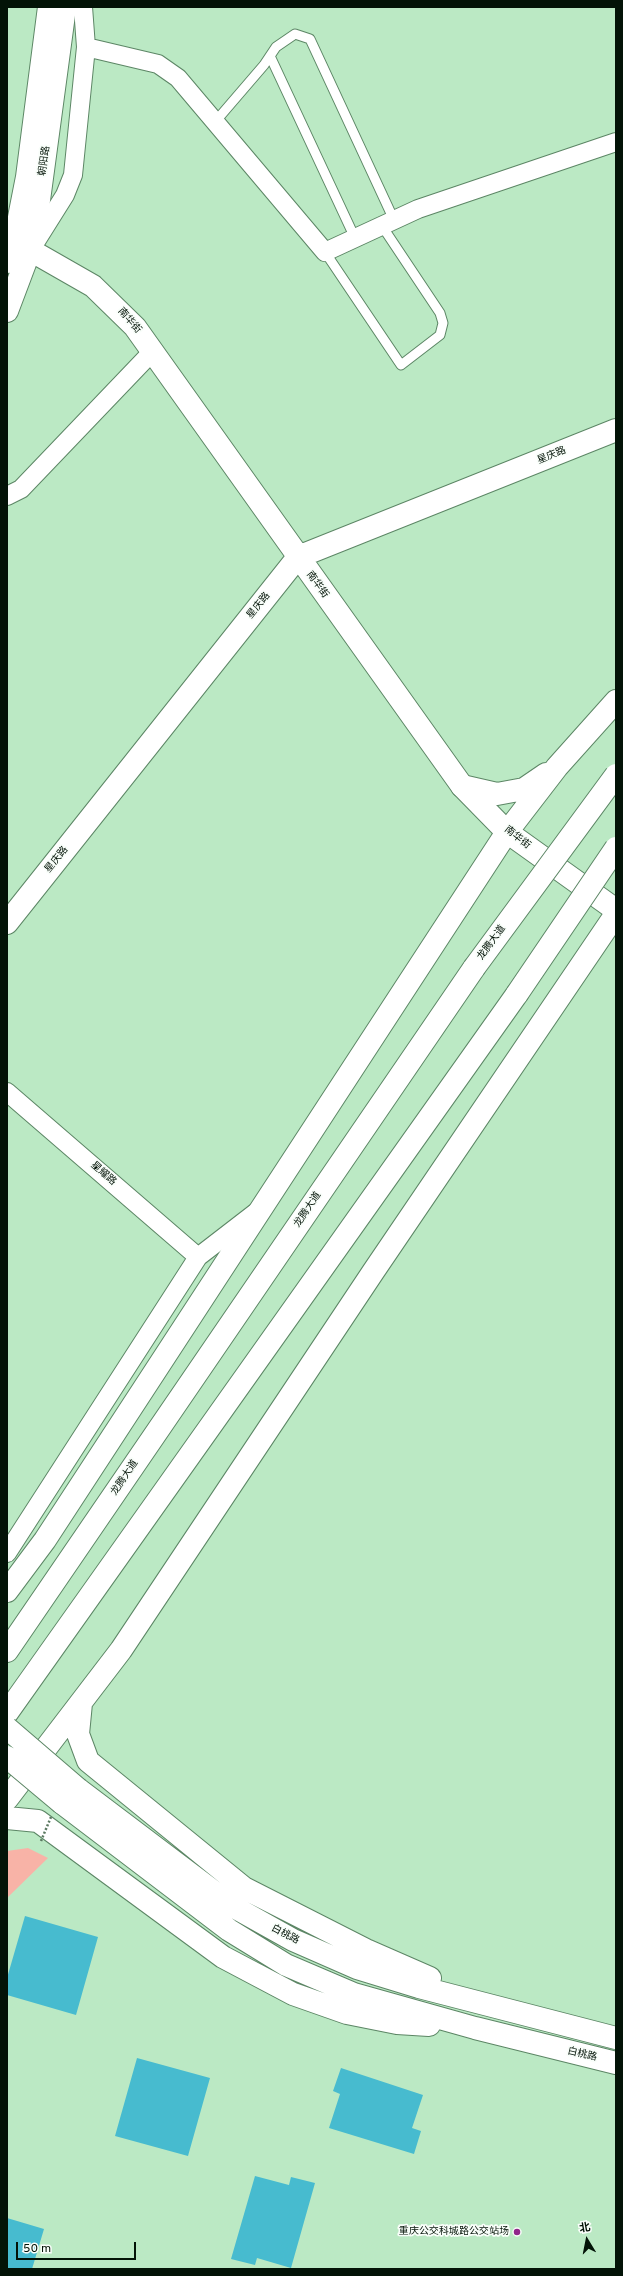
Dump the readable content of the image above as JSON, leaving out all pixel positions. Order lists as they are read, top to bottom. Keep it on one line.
{"streets":{"main road":["朝阳路","南华街","星庆路","龙腾大道","白桃路"],"street":["星耀路"]},"crossings":[["朝阳路","南华街"],["南华街","星庆路"]],"places":["重庆公交科城路公交站场"],"scale_bar":"50 m","north":"top"}
